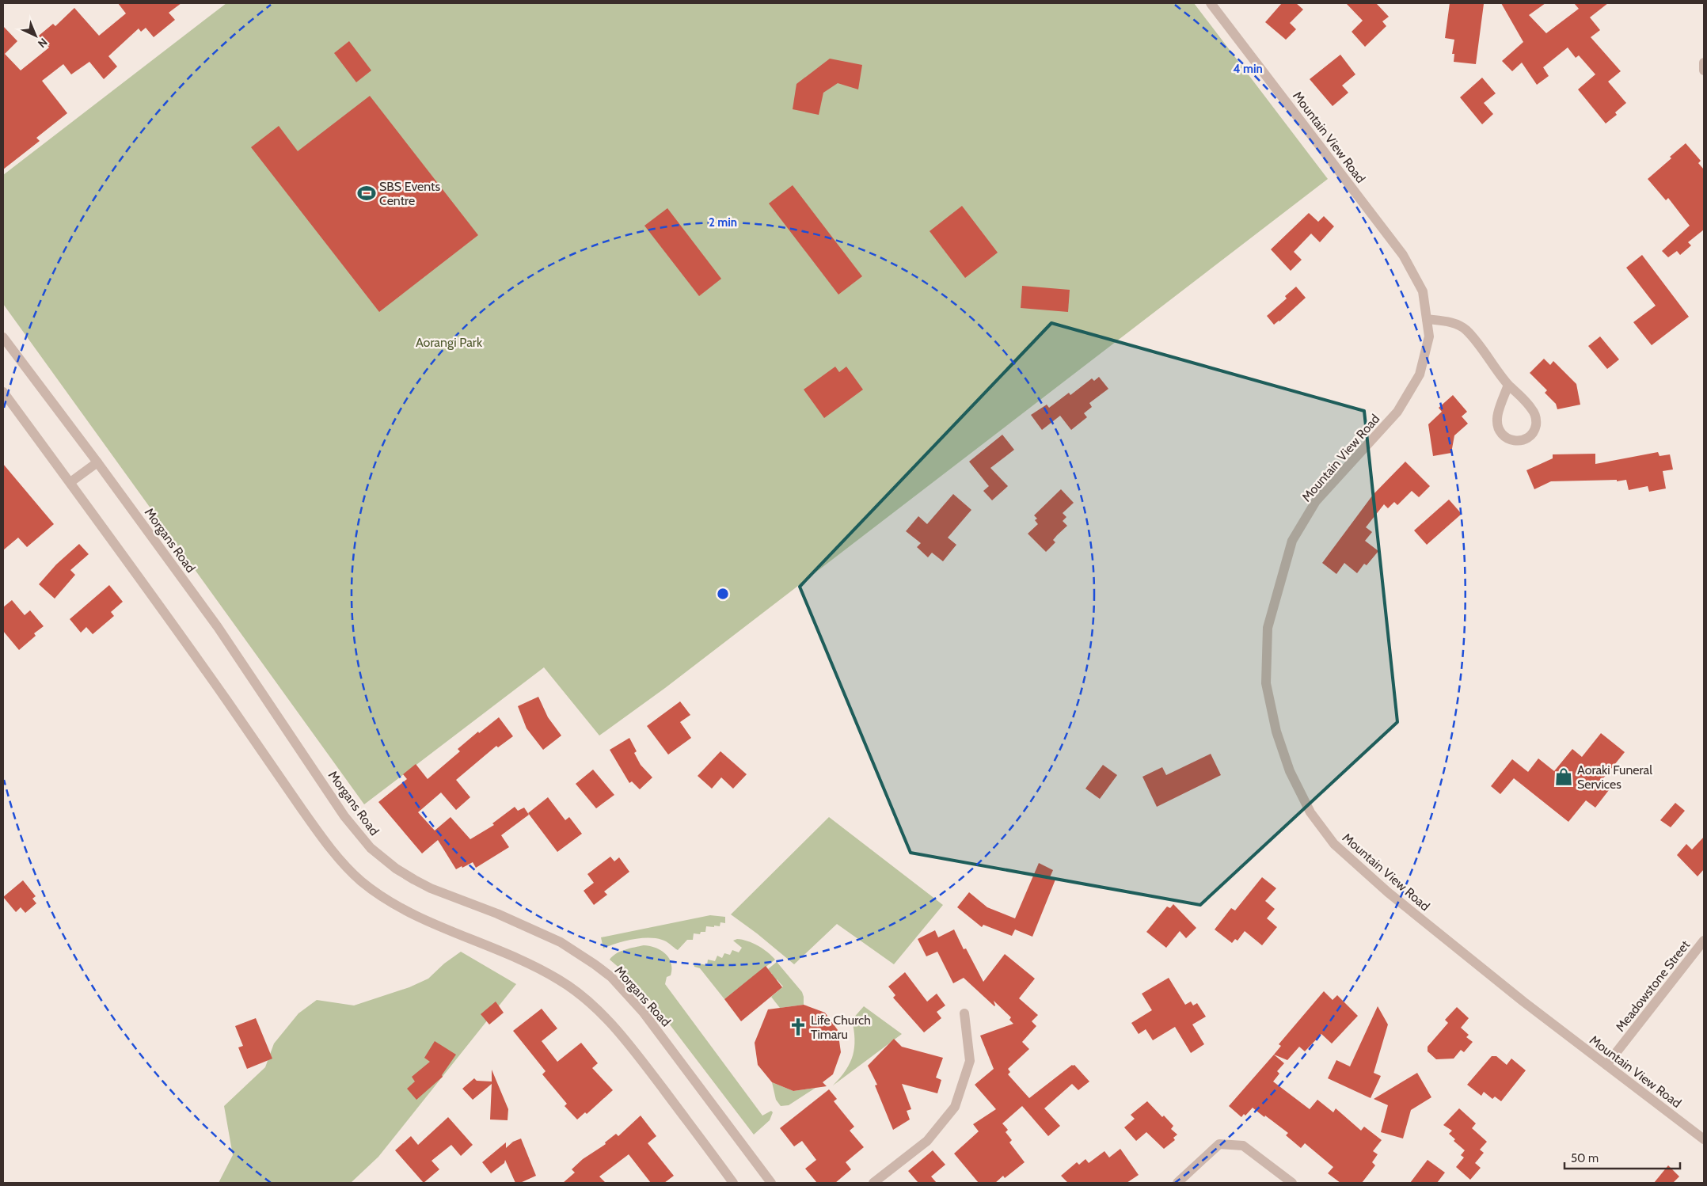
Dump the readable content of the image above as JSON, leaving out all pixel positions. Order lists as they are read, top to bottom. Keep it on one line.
{"streets":{"street":["Mountain View Road","Morgans Road","Meadowstone Street"]},"crossings":[["Mountain View Road","Meadowstone Street"]],"parks":["Aorangi Park"],"places":{"sports":["SBS Events Centre"],"shop":["Aoraki Funeral Services"],"church":["Life Church Timaru"]},"scale_bar":"50 m","north":"bottom right","rings":["4 min","2 min"]}
